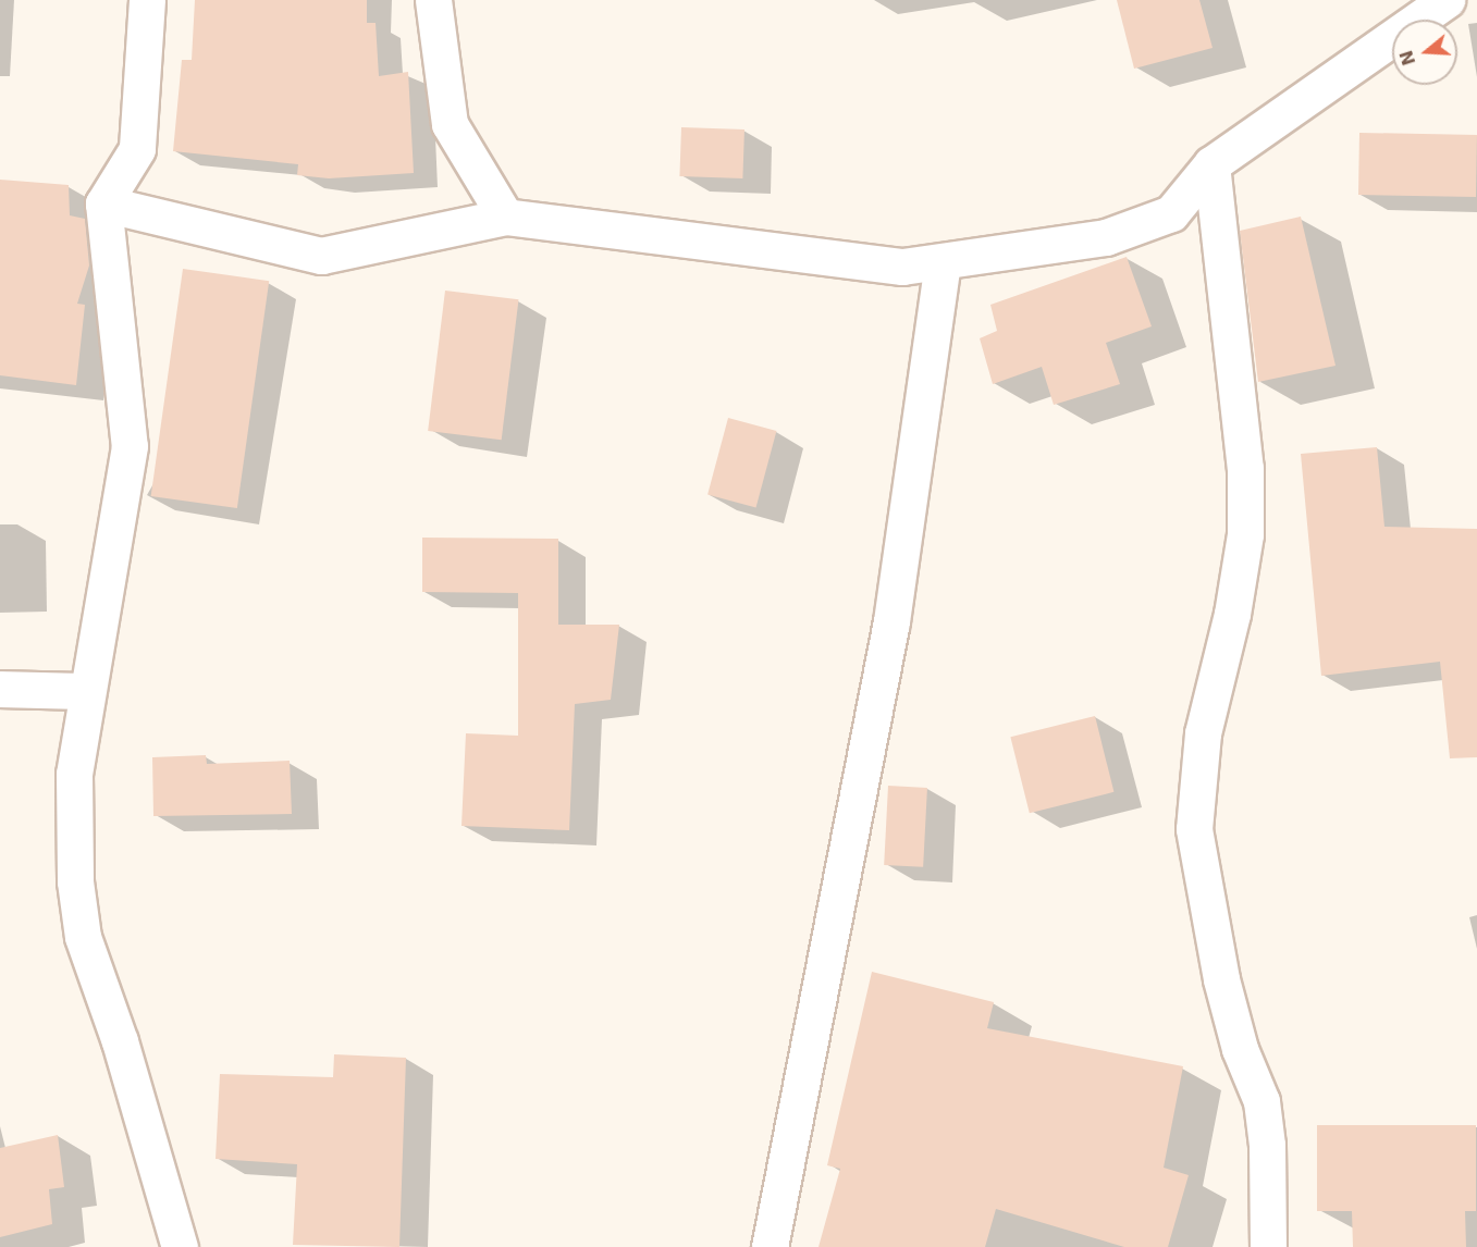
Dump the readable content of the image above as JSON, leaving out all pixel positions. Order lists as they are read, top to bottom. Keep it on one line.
{"north":"left"}
